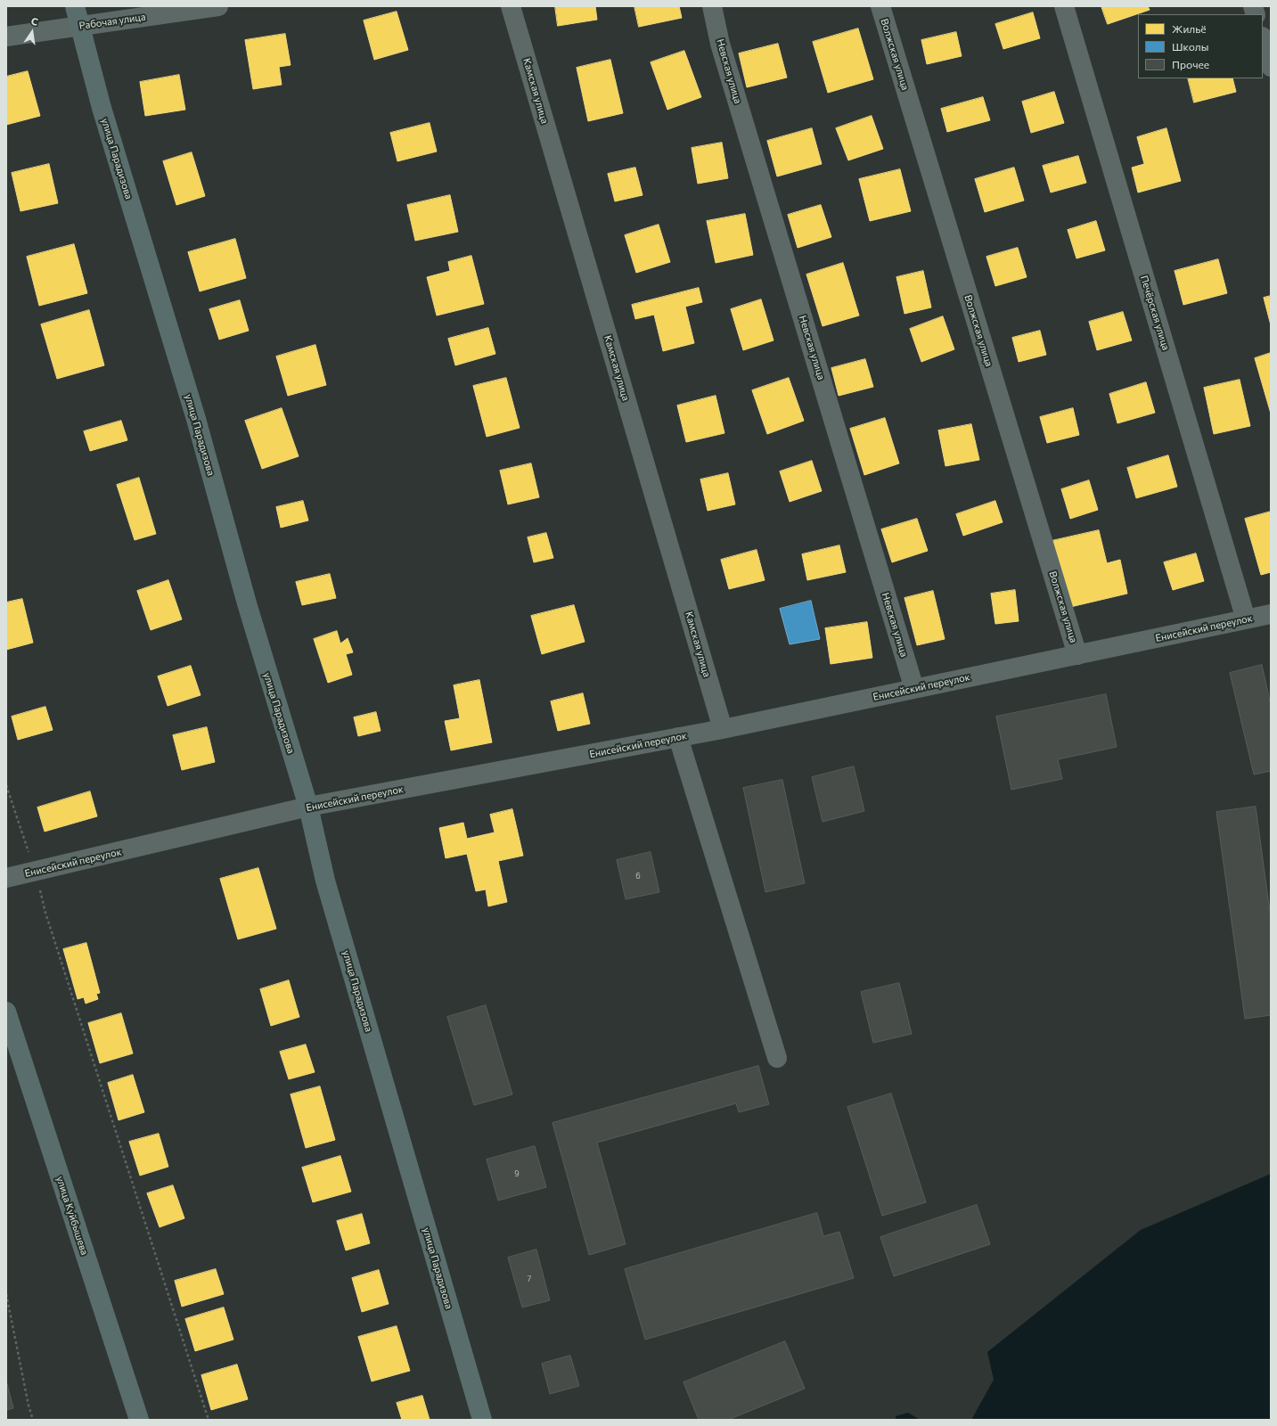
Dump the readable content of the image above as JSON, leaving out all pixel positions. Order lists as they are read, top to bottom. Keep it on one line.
{"streets":{"highway":["улица Парадизова","улица Куйбышева"],"street":["Рабочая улица","Волжская улица","Невская улица","Камская улица","Печёрская улица","Енисейский переулок"]},"crossings":[["Рабочая улица","улица Парадизова"],["Волжская улица","Енисейский переулок"],["Невская улица","Енисейский переулок"],["Камская улица","Енисейский переулок"],["улица Парадизова","Енисейский переулок"],["Печёрская улица","Енисейский переулок"]],"house_numbers":["6","9","7"],"legend":["Жильё","Школы","Прочее"],"north":"top"}
